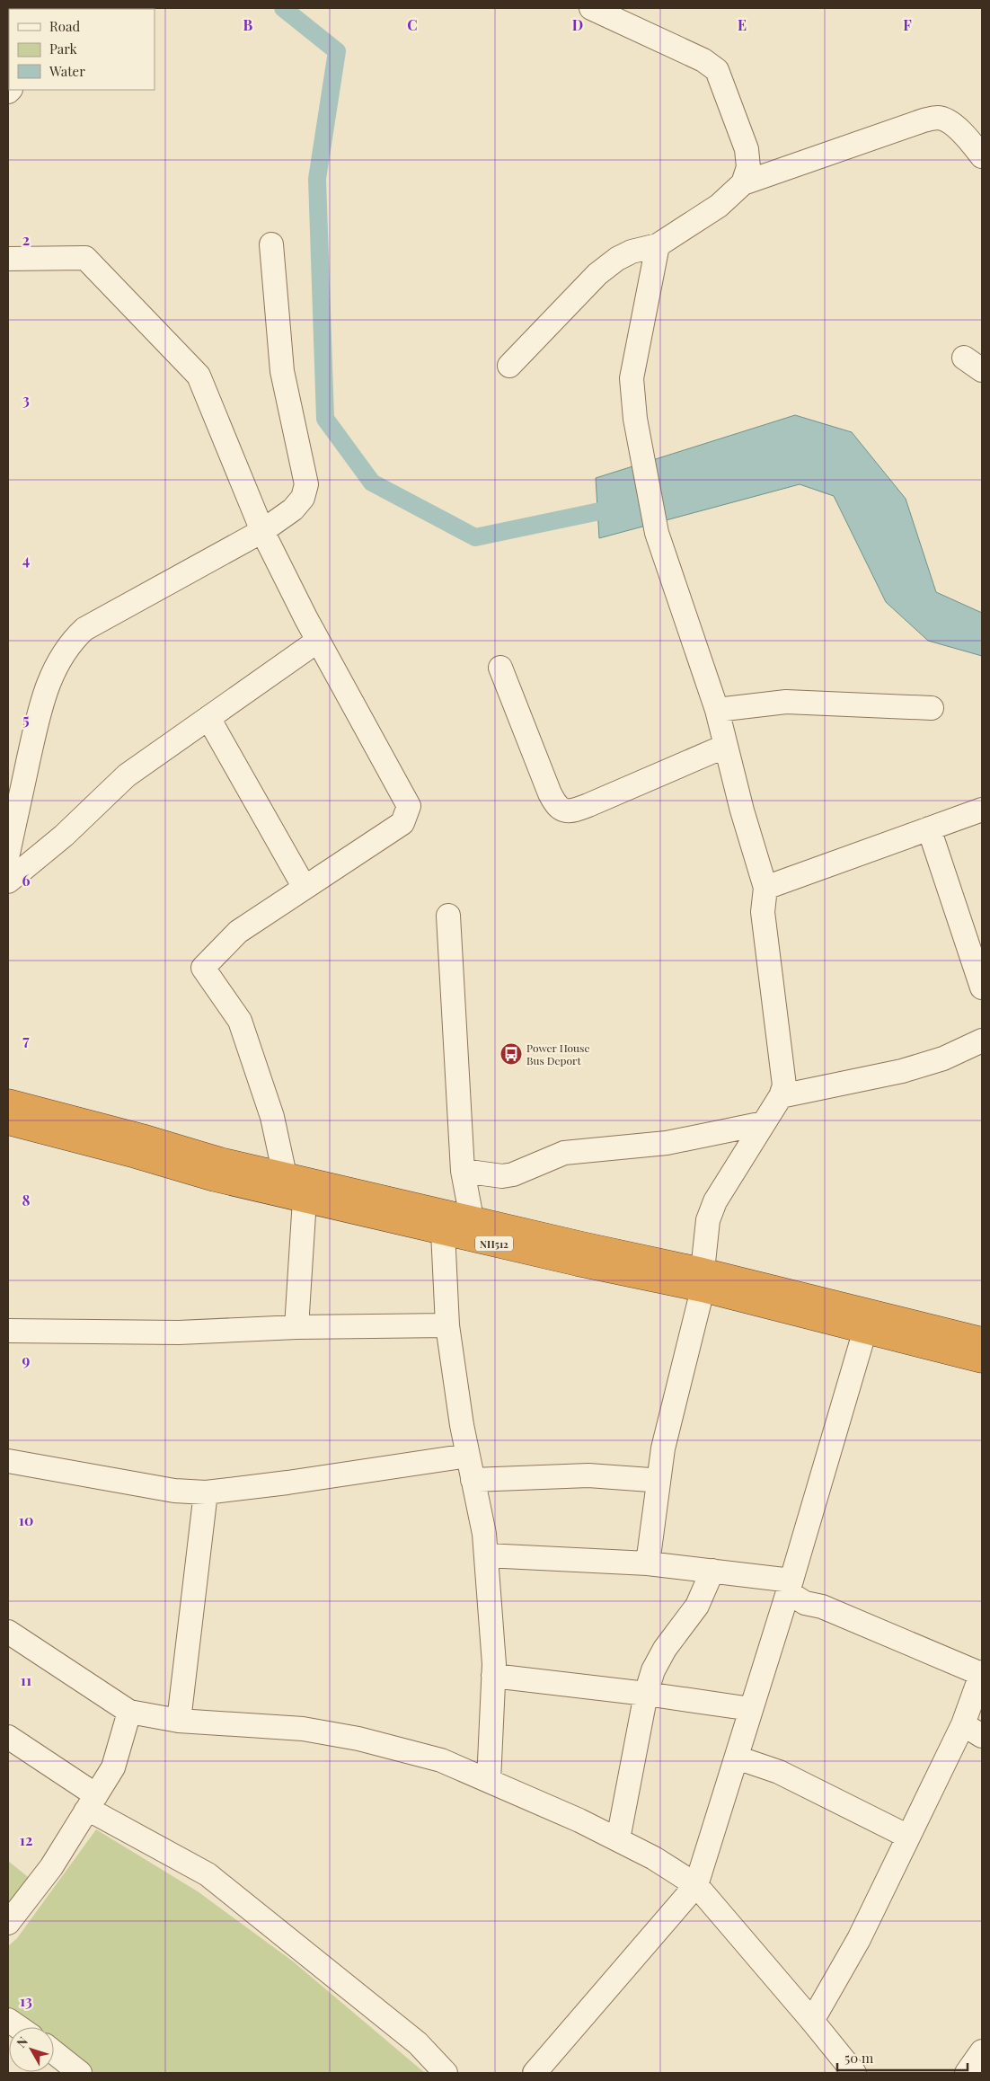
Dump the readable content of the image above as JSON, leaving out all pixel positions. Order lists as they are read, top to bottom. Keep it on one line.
{"streets":{"highway":["NH512"]},"places":{"bus stop":["Power House Bus Deport"]},"legend":["Road","Park","Water"],"scale_bar":"50 m","north":"top left","grid":{"columns":["B","C","D","E","F"],"rows":["2","3","4","5","6","7","8","9","10","11","12","13"]}}
